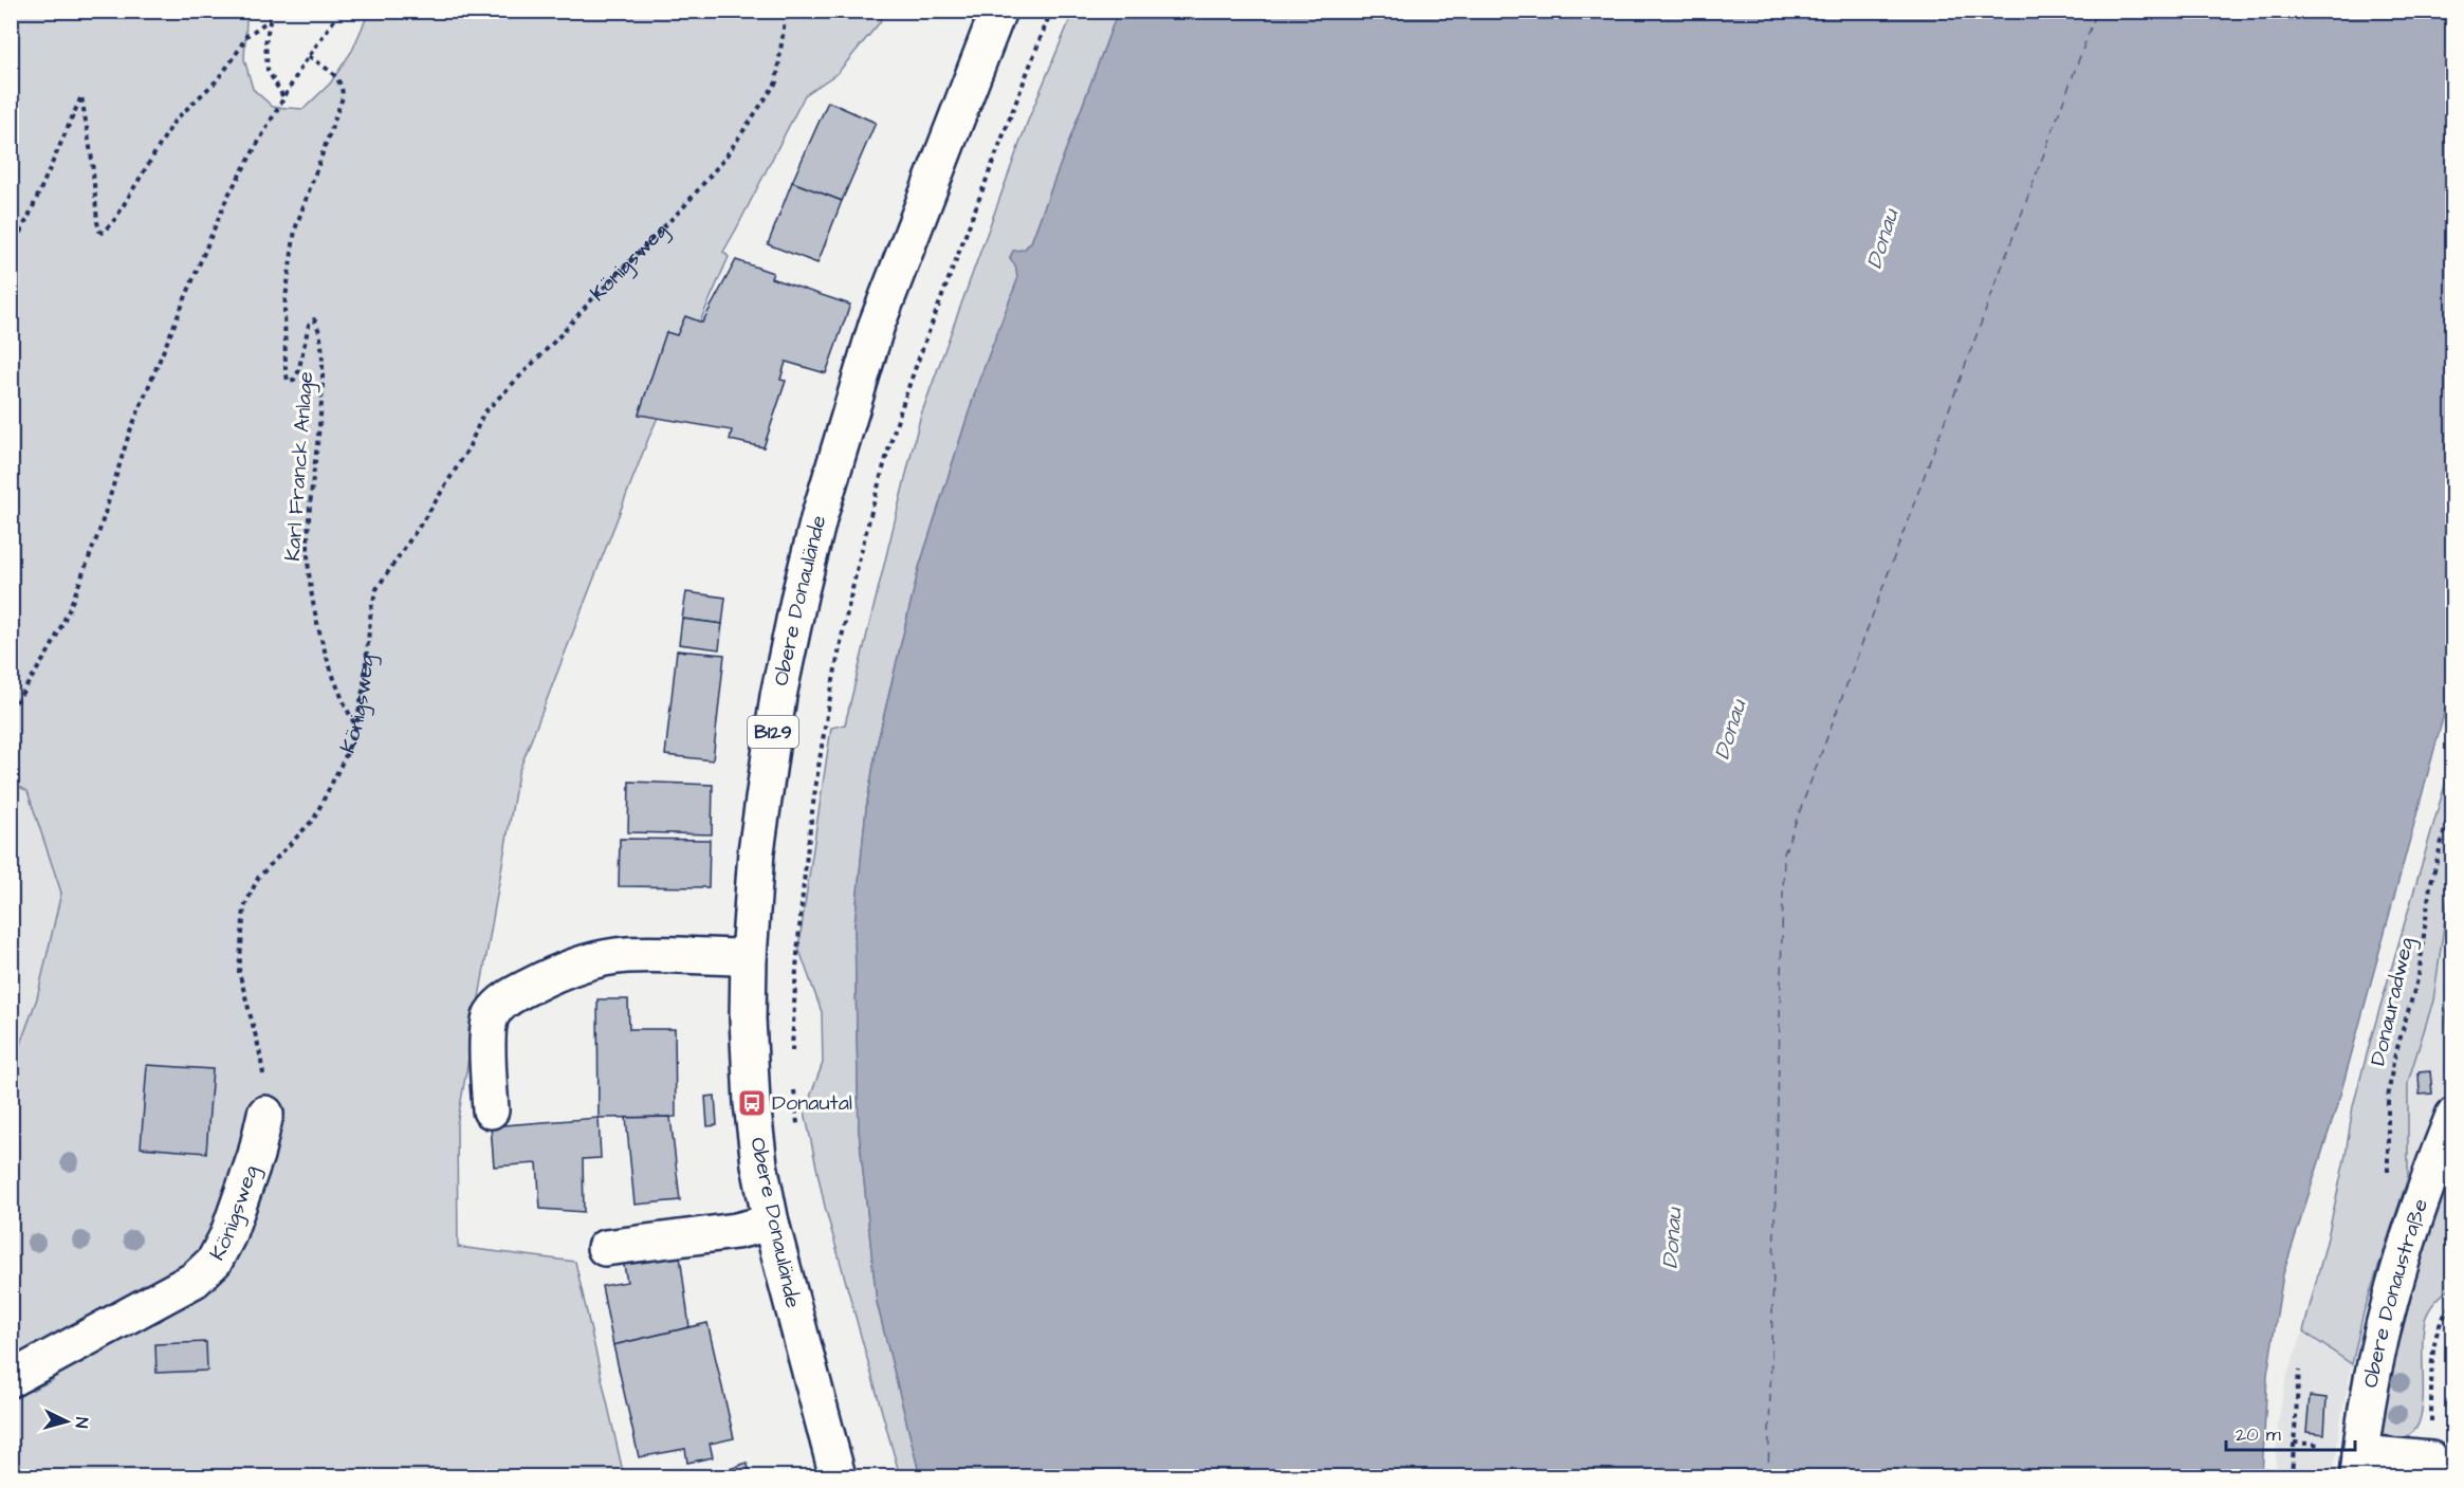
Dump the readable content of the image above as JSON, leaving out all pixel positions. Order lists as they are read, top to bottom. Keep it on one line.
{"streets":{"main road":["Königsweg","Obere Donaulände","B129","Obere Donaustraße"],"path":["Karl Franck Anlage","Donauradweg"]},"crossings":[["Königsweg","Karl Franck Anlage"]],"water":["Donau"],"places":{"bus stop":["Donautal"]},"scale_bar":"20 m","north":"right"}
